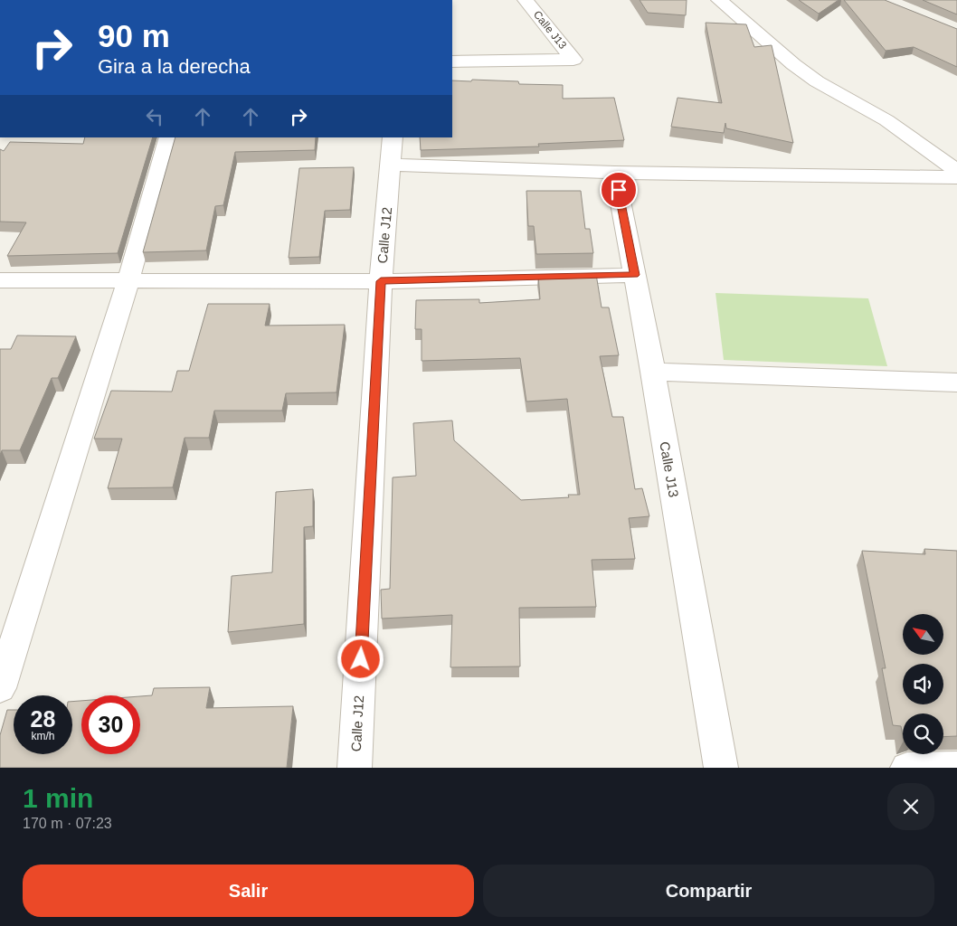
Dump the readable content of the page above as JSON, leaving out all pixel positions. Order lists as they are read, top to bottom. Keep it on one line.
{"streets":{"street":["Calle J13","Calle J12"]},"north":"top left","page":{"turn":["90 m","Gira a la derecha"],"speed":"28 km/h","limit":"30","heading":["1 min","170 m · 07:23"],"buttons":["Salir","Compartir"]}}
